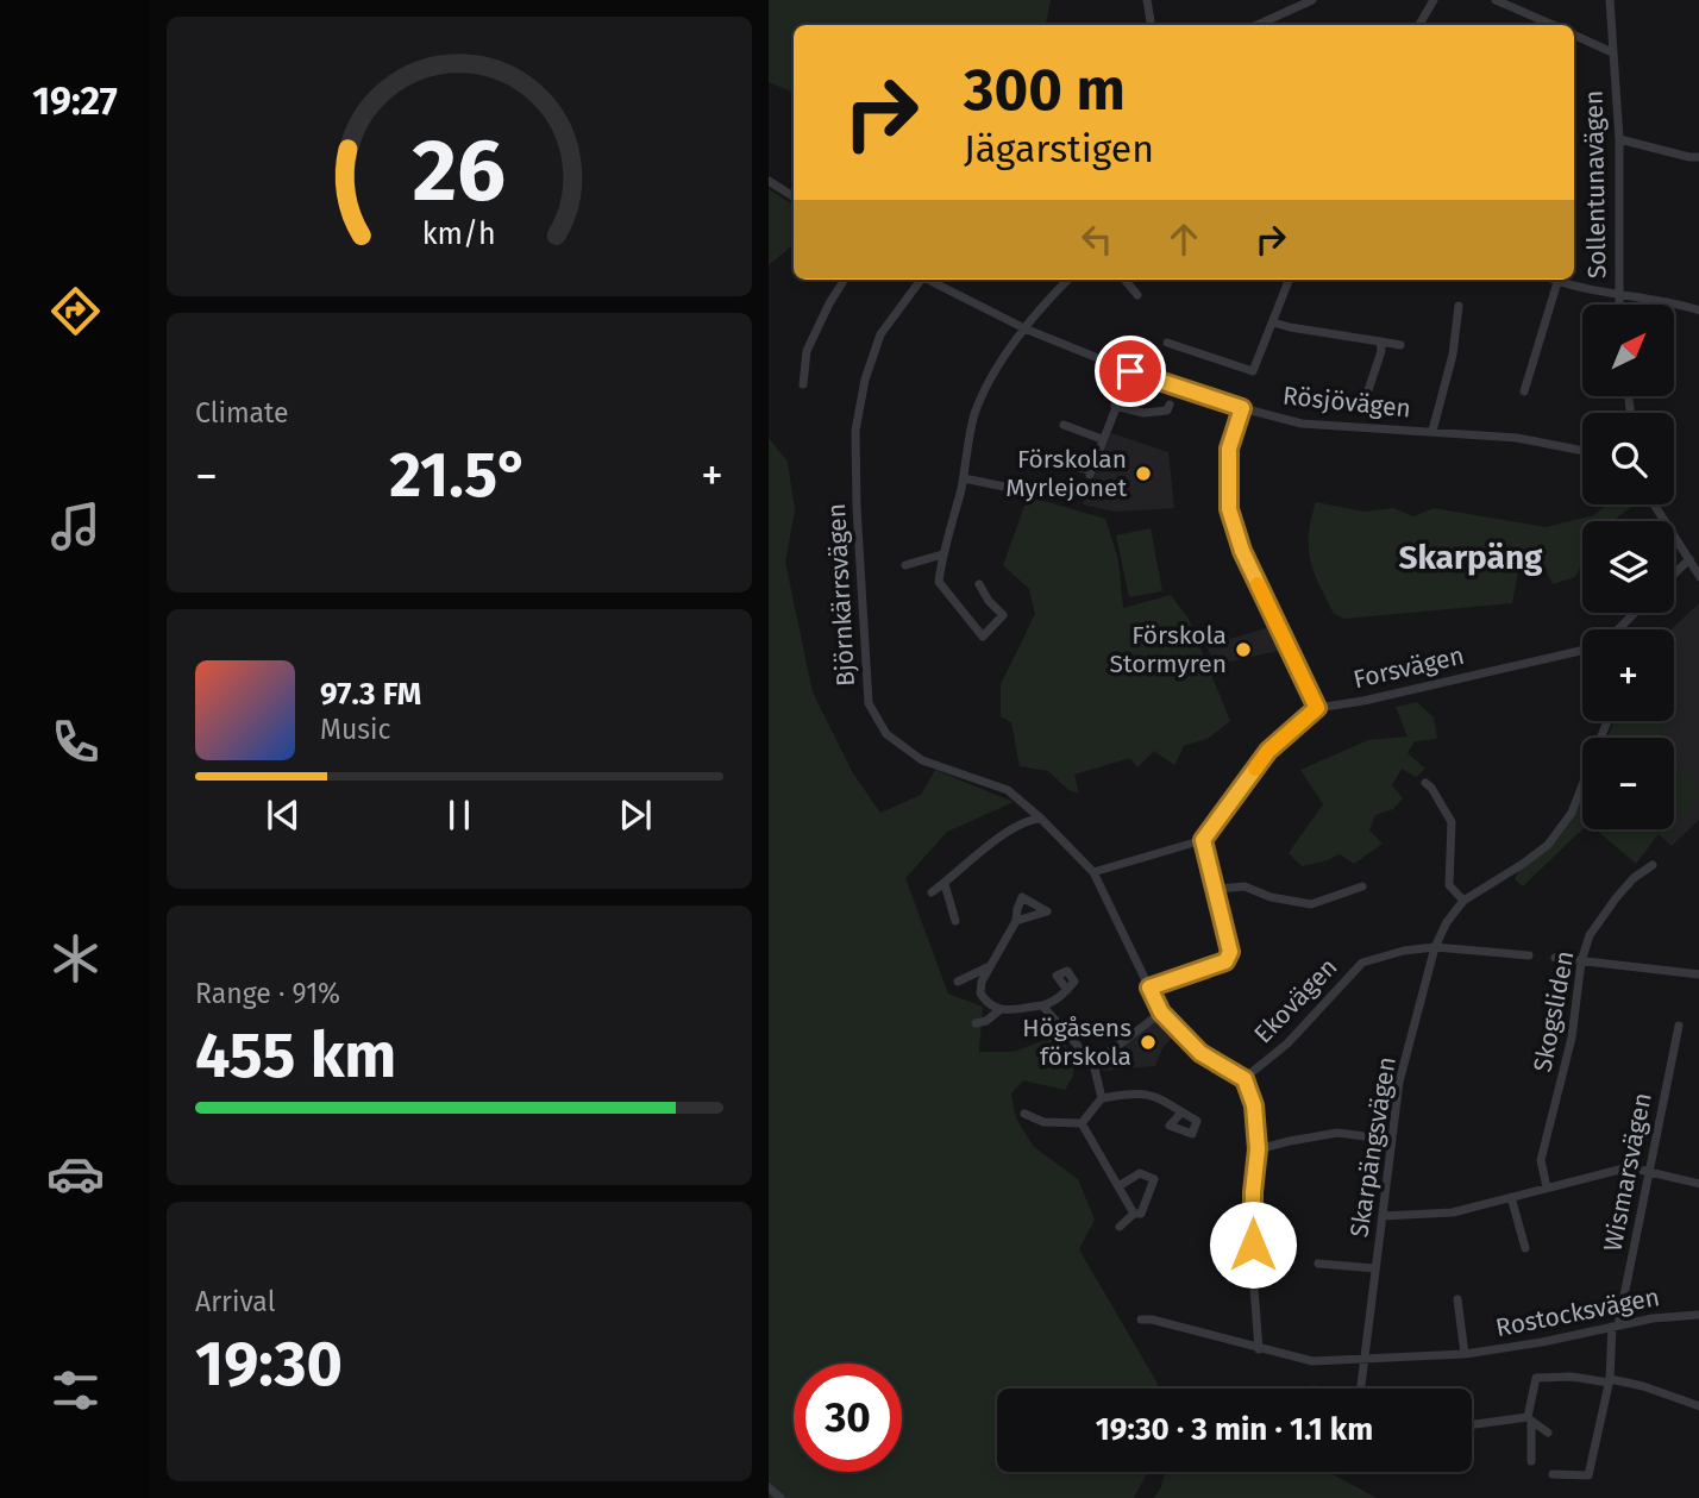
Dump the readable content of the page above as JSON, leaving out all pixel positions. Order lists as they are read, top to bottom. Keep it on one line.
{"streets":{"street":["Sollentunavägen","Rösjövägen","Björnkärrsvägen","Forsvägen","Ekovägen","Skogsliden","Skarpängsvägen","Wismarsvägen","Rostocksvägen"]},"crossings":[["Björnkärrsvägen","Ekovägen"],["Ekovägen","Skarpängsvägen"],["Skarpängsvägen","Rostocksvägen"],["Wismarsvägen","Rostocksvägen"]],"districts":["Skarpäng"],"places":["Förskolan Myrlejonet","Förskola Stormyren","Högåsens förskola"],"north":"top right","page":{"tabs":"19:27","turn":["300 m","Jägarstigen"],"map_buttons":["+","−"],"tile":["Climate",["Range · 91%","455 km"],["Arrival","19:30"]],"heat":["−","21.5°","+"],"song":["97.3 FM","Music"],"limit":"30","trip":"19:30 · 3 min · 1.1 km","gauge":["26","km/h"]}}
